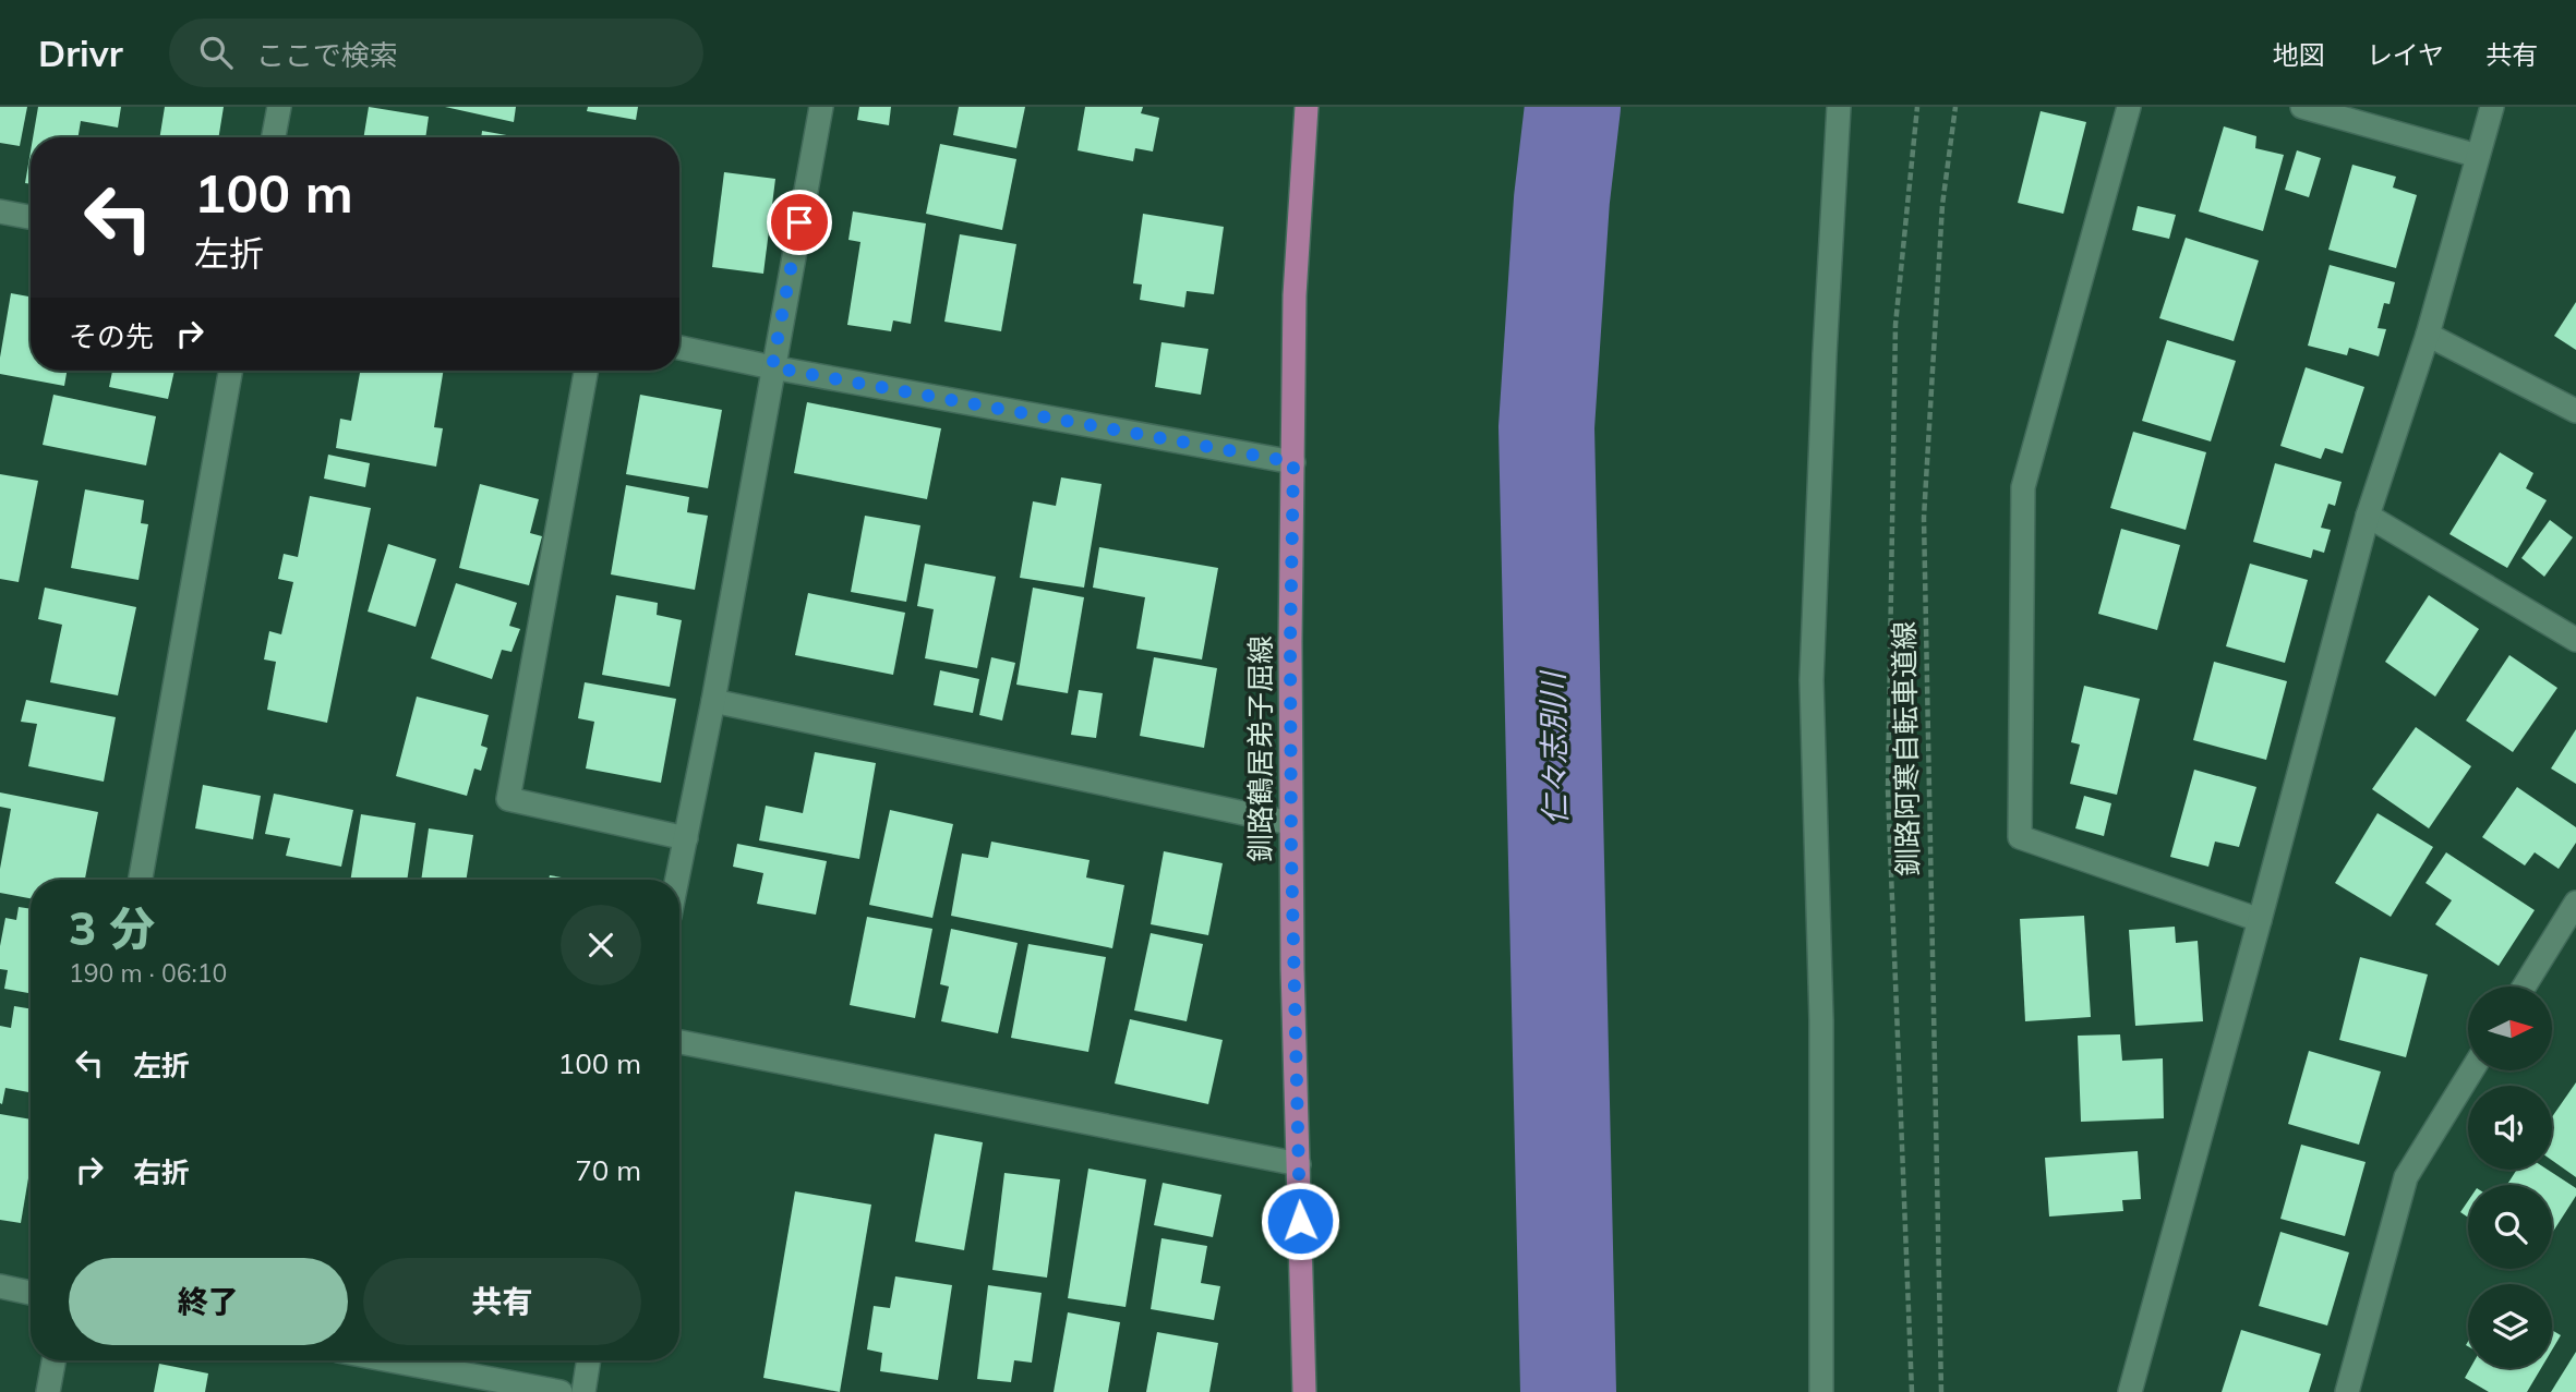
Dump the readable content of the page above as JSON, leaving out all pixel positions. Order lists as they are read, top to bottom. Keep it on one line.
{"streets":{"main road":["釧路鶴居弟子屈線"],"path":["釧路阿寒自転車道線"]},"water":["仁々志別川"],"north":"right","page":{"header":"Drivr","search":"ここで検索","nav":["地図","レイヤ","共有"],"turn":["100 m","左折"],"then":"その先","heading":["3 分","190 m · 06:10"],"list":[{"name":"左折","value":"100 m"},{"name":"右折","value":"70 m"}],"buttons":["終了","共有"]}}
